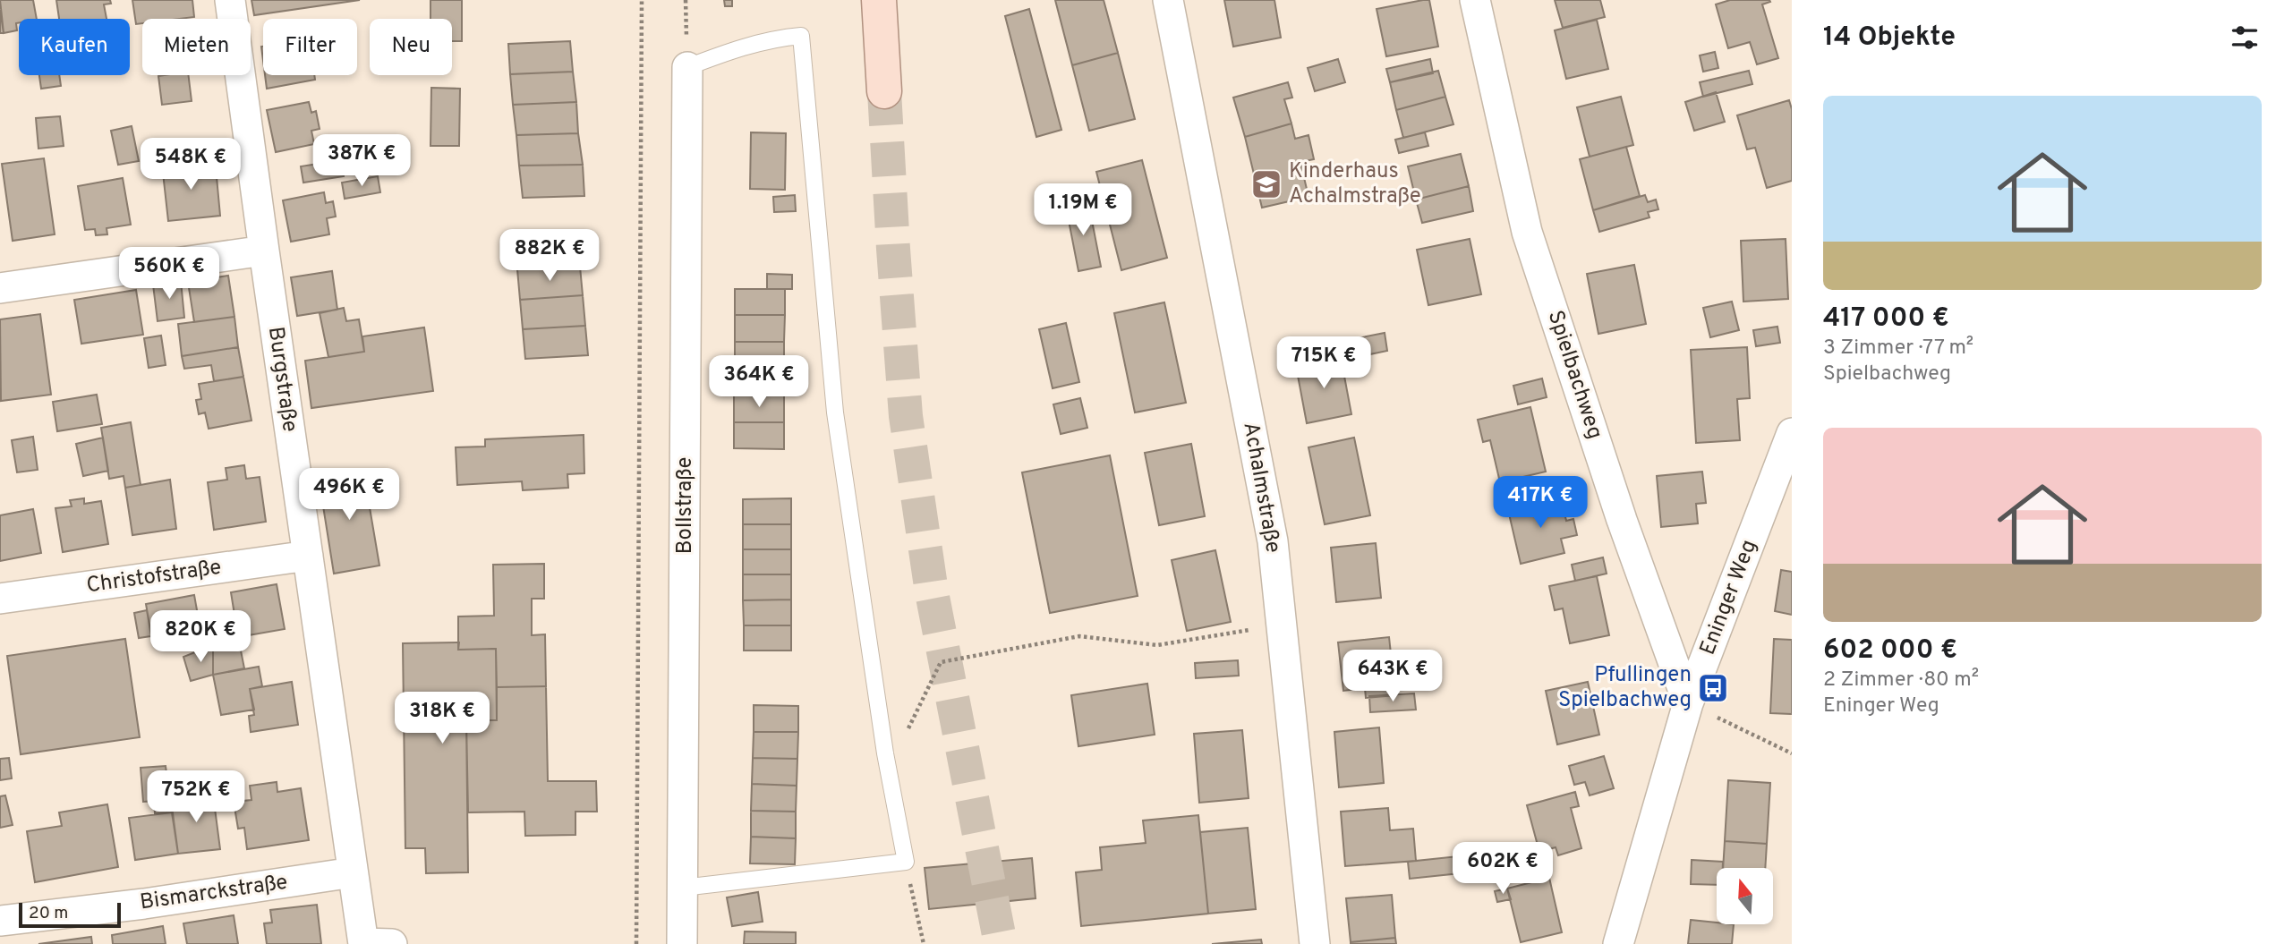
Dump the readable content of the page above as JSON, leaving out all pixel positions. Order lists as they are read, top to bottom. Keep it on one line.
{"streets":{"street":["Spielbachweg","Burgstraße","Achalmstraße","Bollstraße","Christofstraße","Eninger Weg","Bismarckstraße"]},"crossings":[["Spielbachweg","Eninger Weg"],["Burgstraße","Christofstraße"],["Burgstraße","Bismarckstraße"]],"places":{"school or university":["Kinderhaus Achalmstraße"],"bus stop":["Pfullingen Spielbachweg"]},"scale_bar":"20 m","north":"top","page":{"heading":"14 Objekte","chip":["Kaufen","Mieten","Filter","Neu"],"list":[{"name":"417 000 €","note":"3 Zimmer · 77 m² · Spielbachweg"},{"name":"602 000 €","note":"2 Zimmer · 80 m² · Eninger Weg"}],"price":["387K €","548K €","1.19M €","882K €","560K €","715K €","364K €","496K €","417K €","820K €","643K €","318K €","752K €","602K €"],"scale":"20 m"}}
